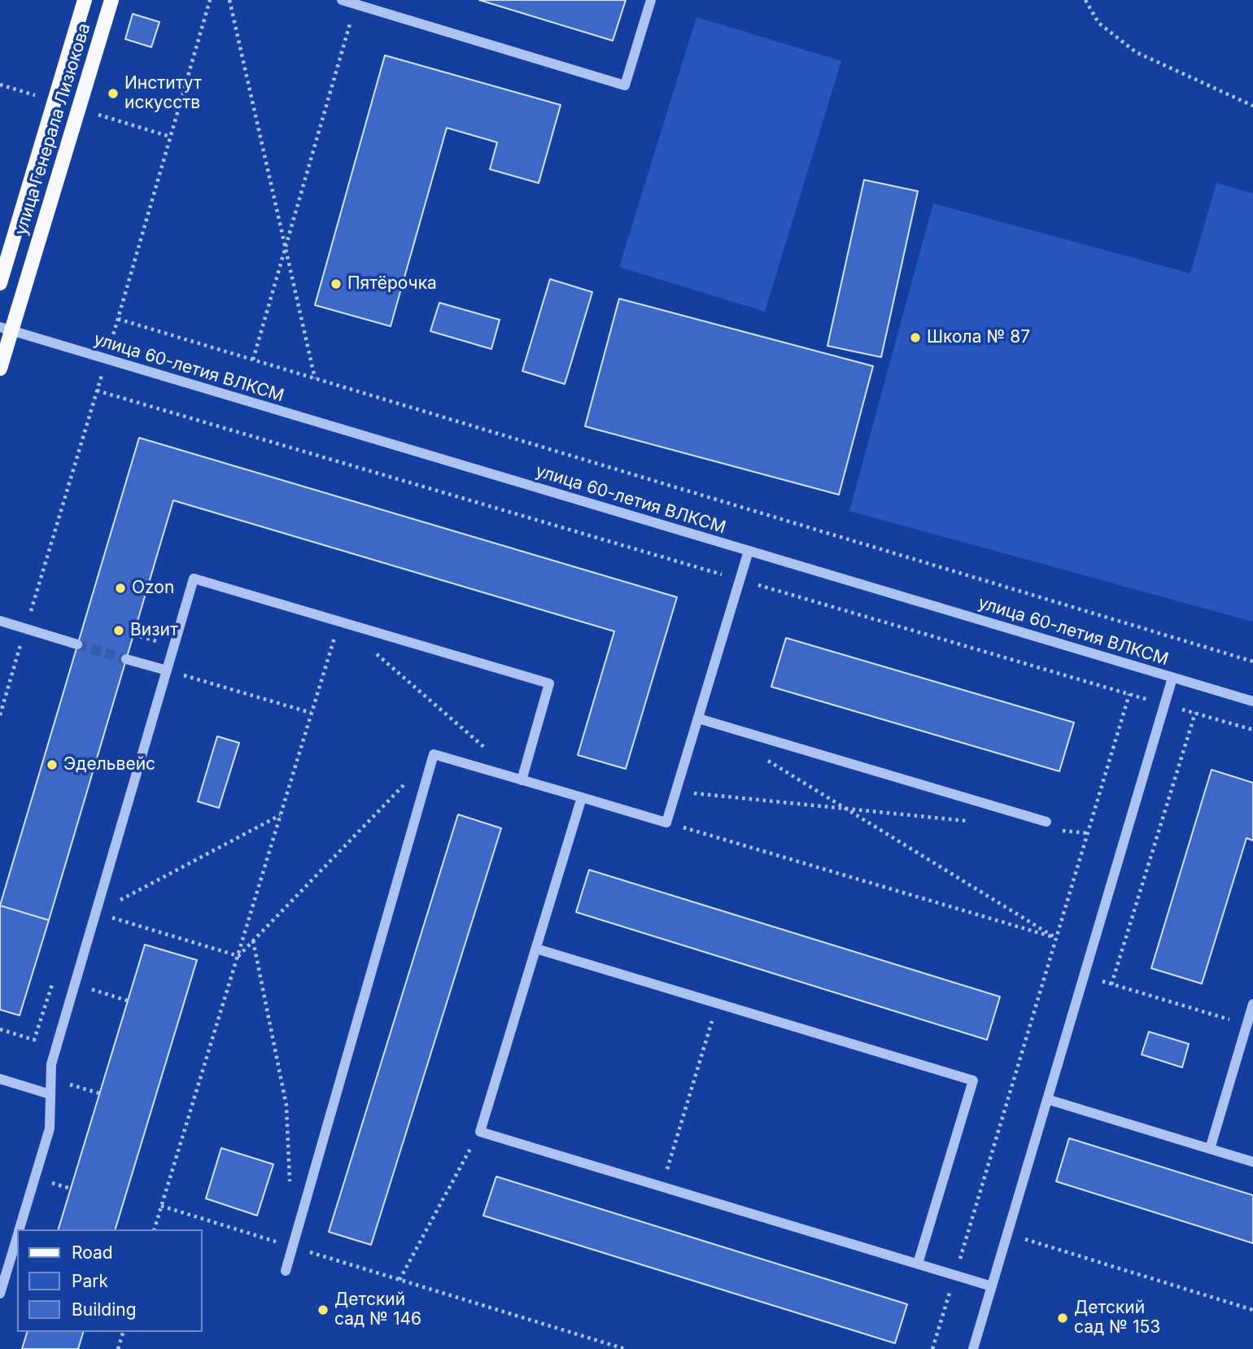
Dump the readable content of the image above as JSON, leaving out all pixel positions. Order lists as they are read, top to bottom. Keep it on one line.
{"streets":{"main road":["улица Генерала Лизюкова"],"street":["улица 60-летия ВЛКСМ"]},"crossings":[["улица Генерала Лизюкова","улица 60-летия ВЛКСМ"]],"places":["Институт искусств","Пятёрочка","Школа № 87","Ozon","Визит","Эдельвейс","Детский сад № 146","Детский сад № 153"],"legend":["Road","Park","Building"]}
